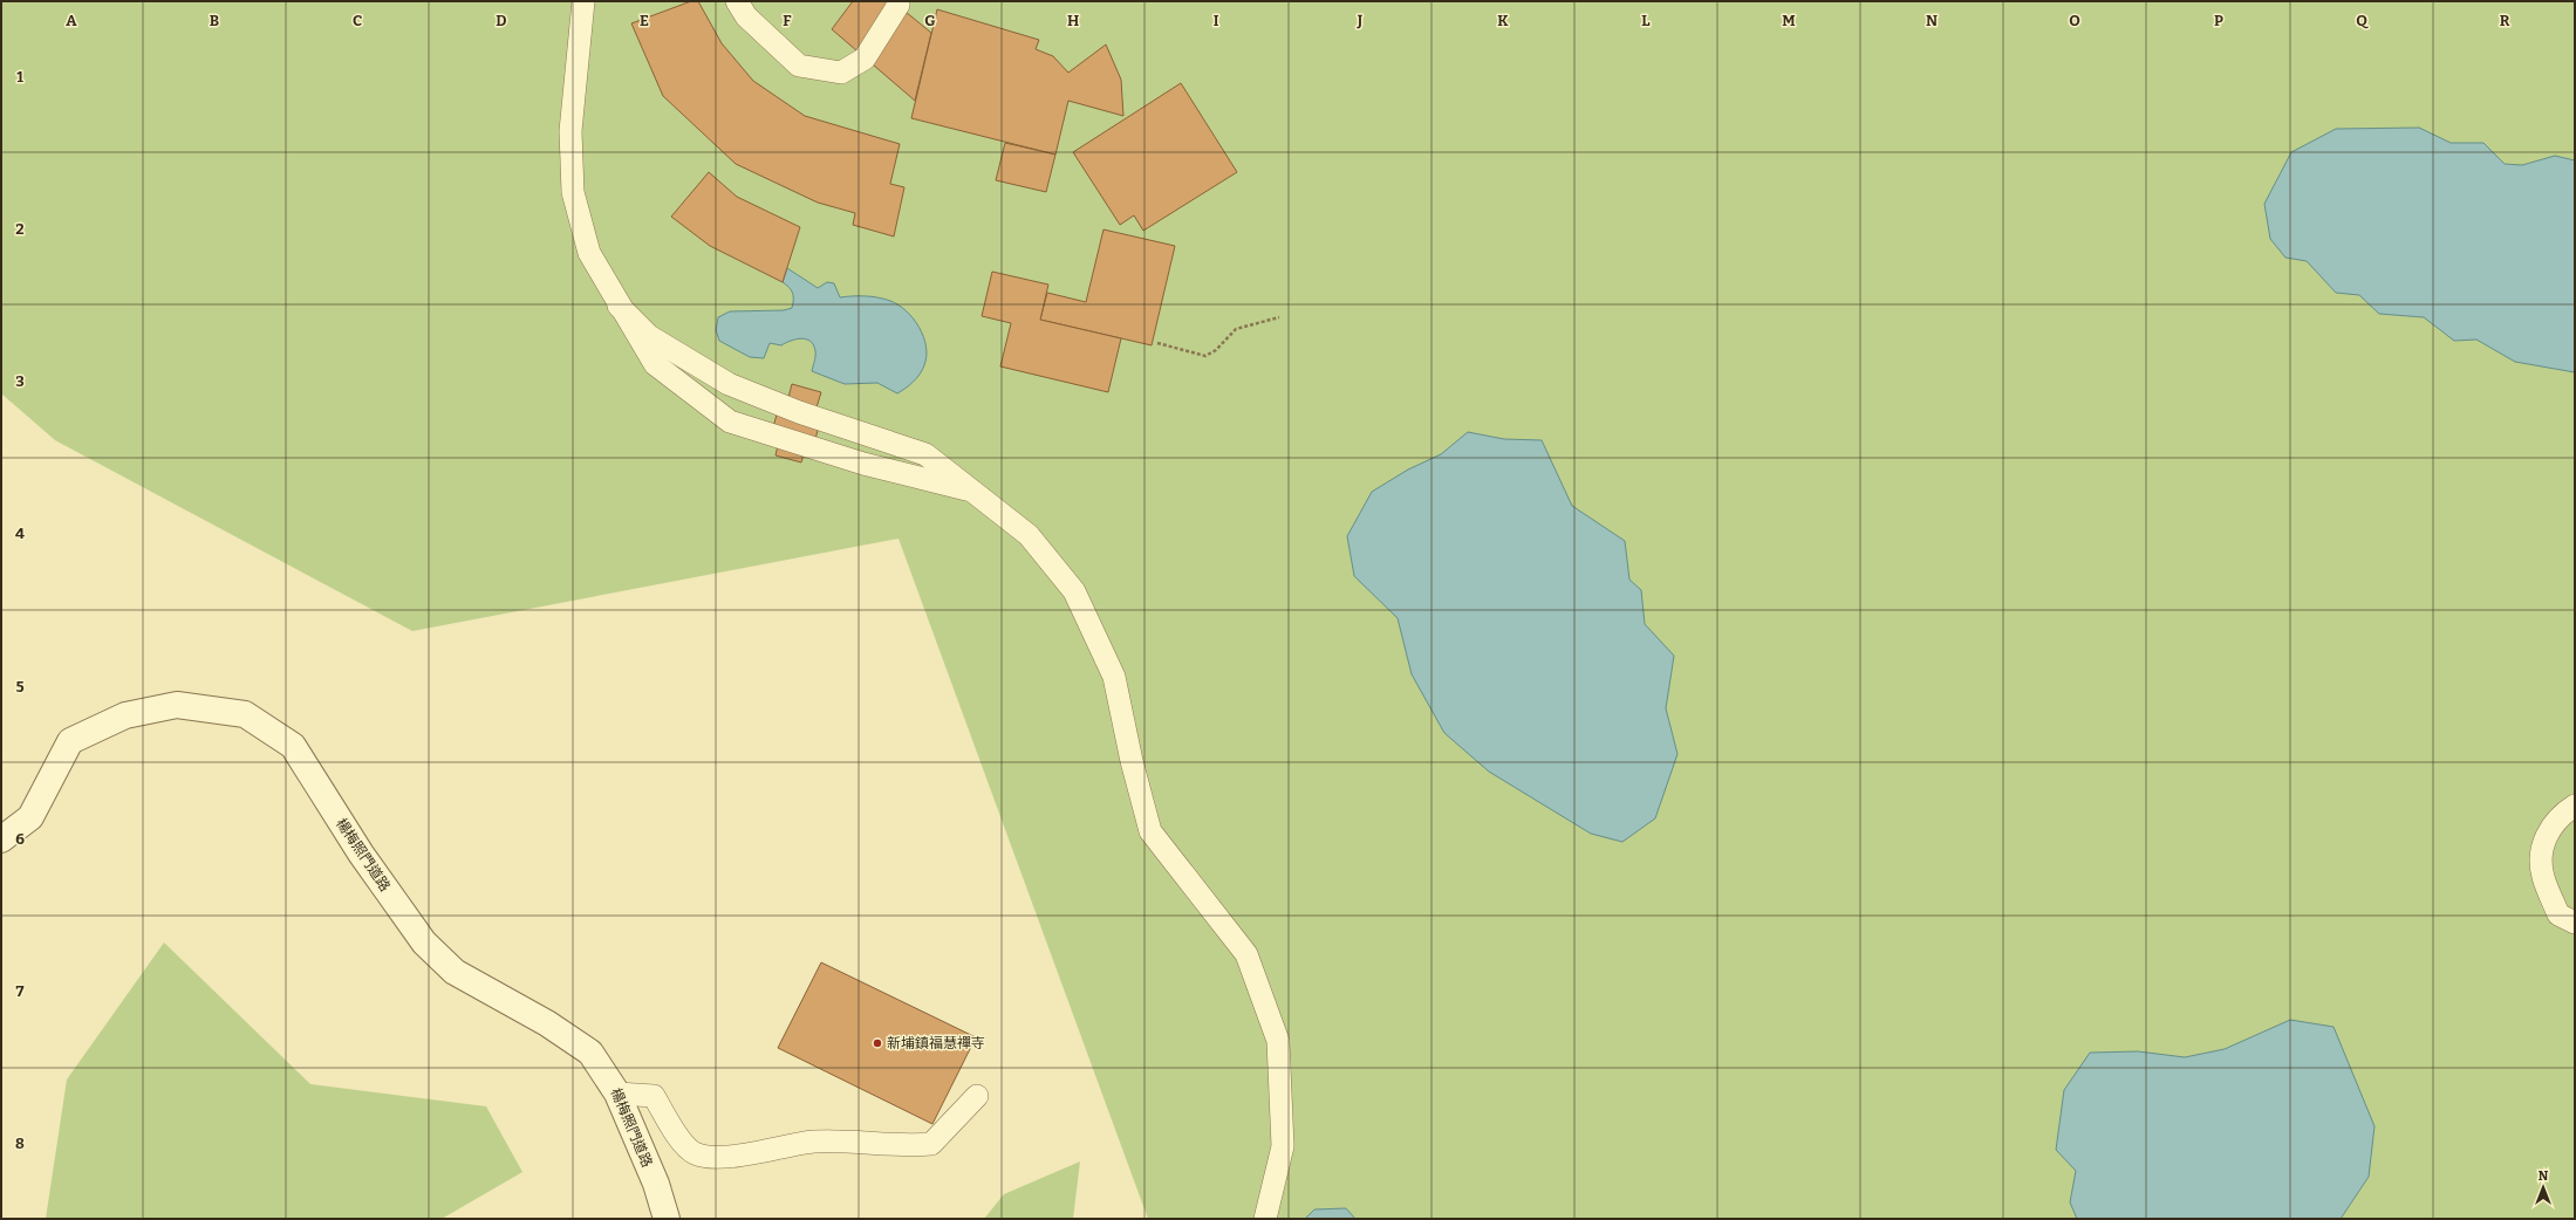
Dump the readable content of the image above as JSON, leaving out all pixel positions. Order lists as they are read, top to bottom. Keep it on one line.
{"streets":{"street":["楊梅照門道路"]},"places":["新埔鎮福慧禪寺"],"north":"top","grid":{"columns":["A","B","C","D","E","F","G","H","I","J","K","L","M","N","O","P","Q","R"],"rows":["1","2","3","4","5","6","7","8"]}}
